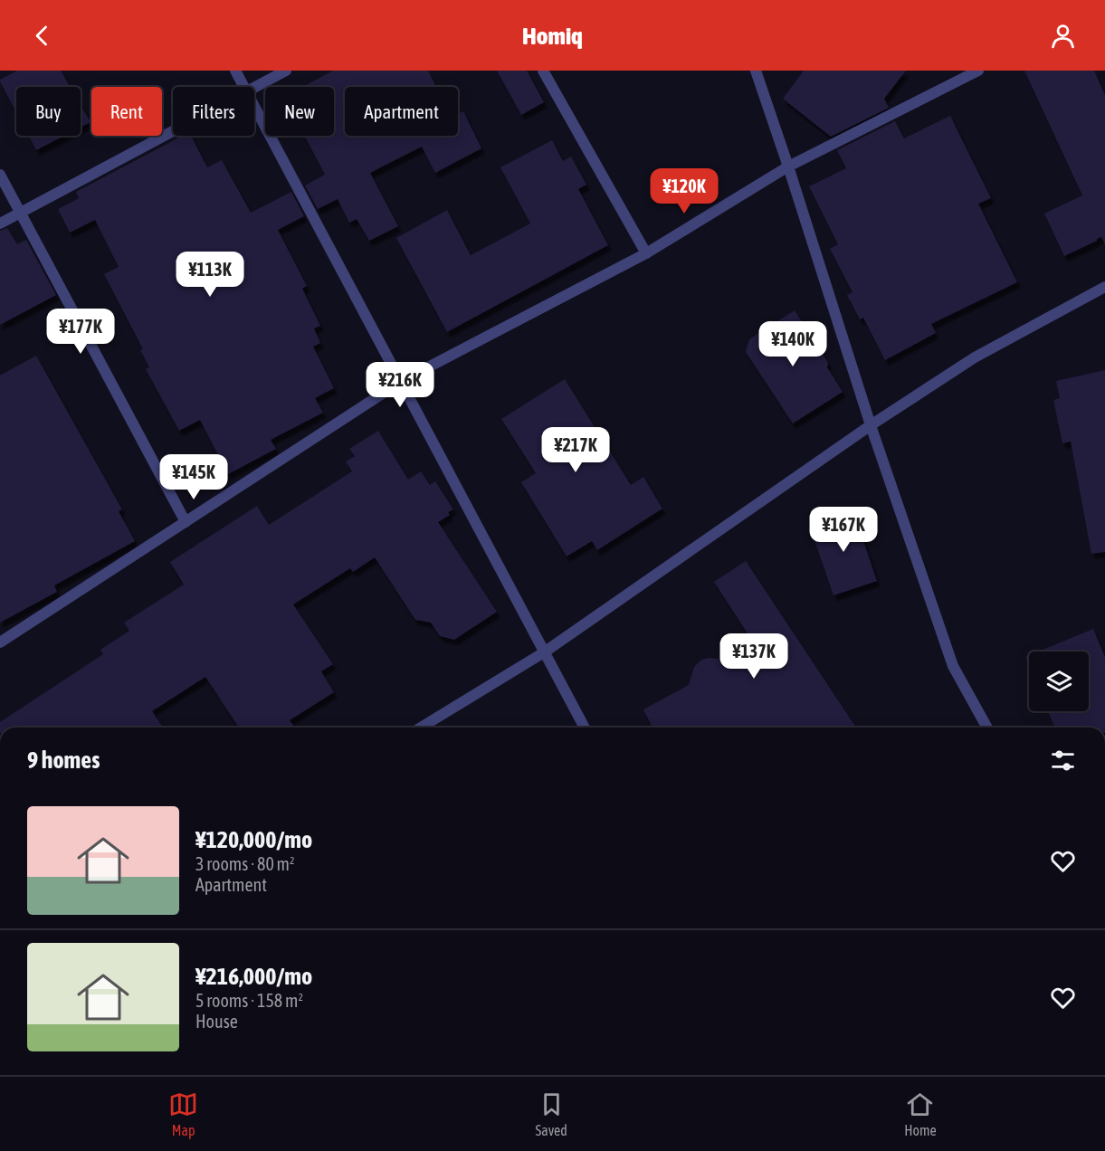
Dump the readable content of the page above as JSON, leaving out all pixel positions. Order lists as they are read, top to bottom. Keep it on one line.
{"page":{"header":"Homiq","chip":["Buy","Rent","Filters","New","Apartment"],"price":["¥120K","¥113K","¥177K","¥140K","¥216K","¥217K","¥145K","¥167K","¥137K"],"heading":"9 homes","list":[{"name":"¥120,000/mo","note":"3 rooms · 80 m² · Apartment"},{"name":"¥216,000/mo","note":"5 rooms · 158 m² · House"}],"tabs":["Map","Saved","Home"]}}
